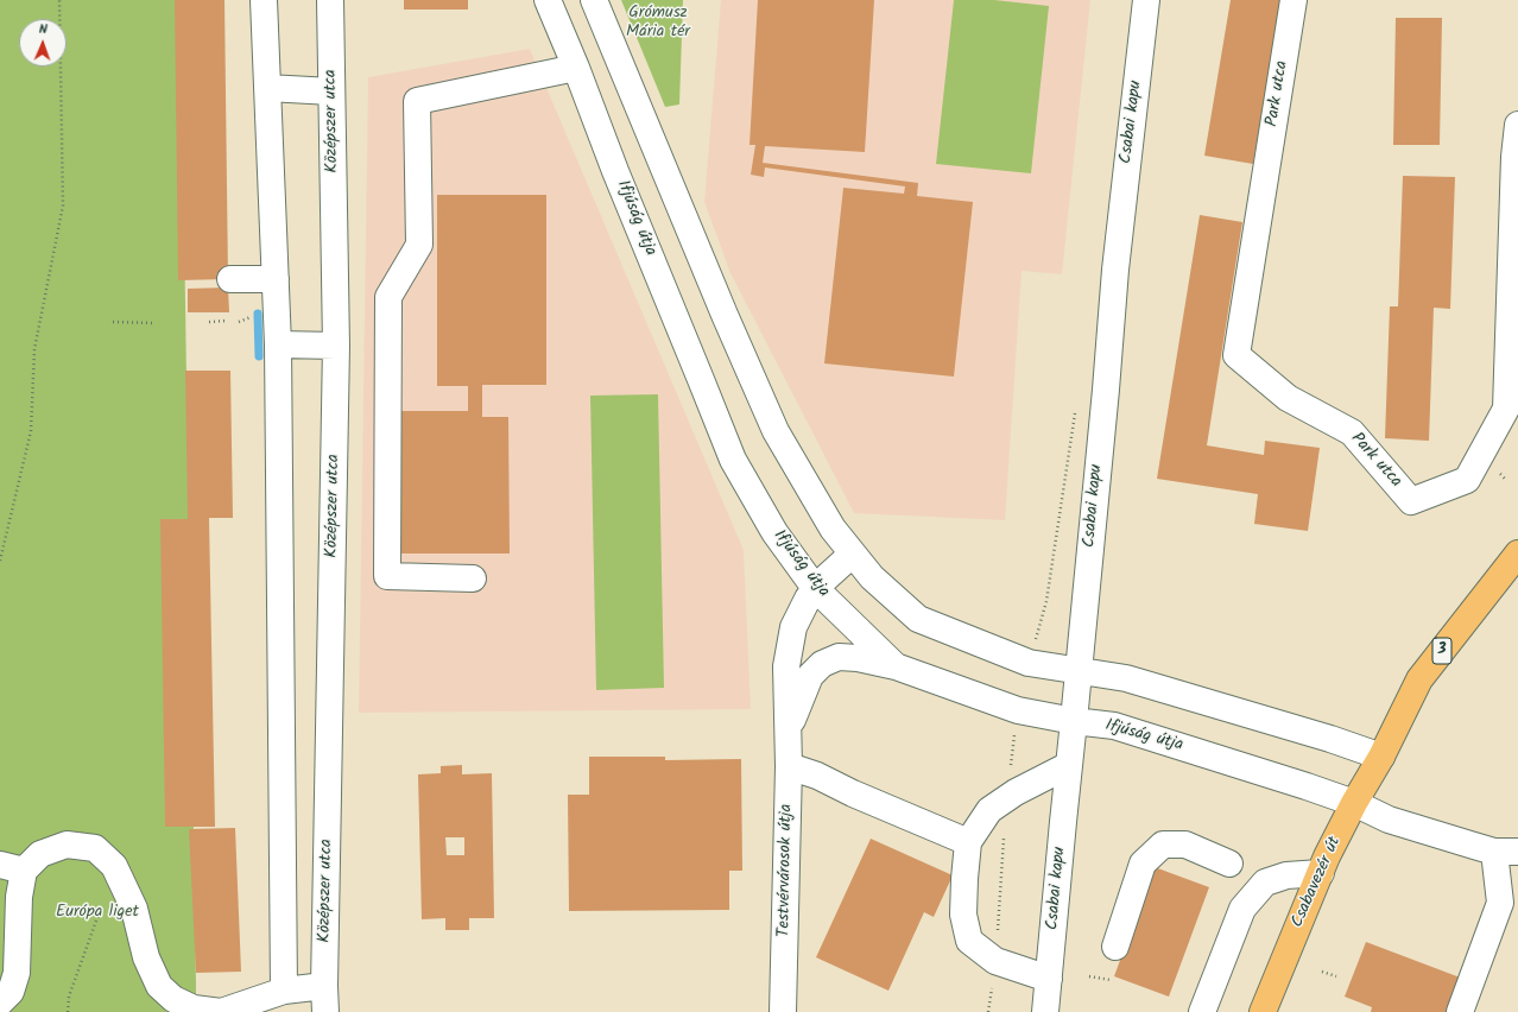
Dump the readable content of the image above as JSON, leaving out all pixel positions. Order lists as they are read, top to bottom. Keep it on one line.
{"streets":{"main road":["3","Csabavezér út"],"street":["Park utca","Középszer utca","Csabai kapu","Ifjúság útja","Testvérvárosok útja"]},"crossings":[["Csabai kapu","Ifjúság útja"],["Ifjúság útja","Testvérvárosok útja"],["Ifjúság útja","Csabavezér út"],["3","Csabavezér út"]],"parks":["Grómusz Mária tér","Európa liget"],"north":"top"}
